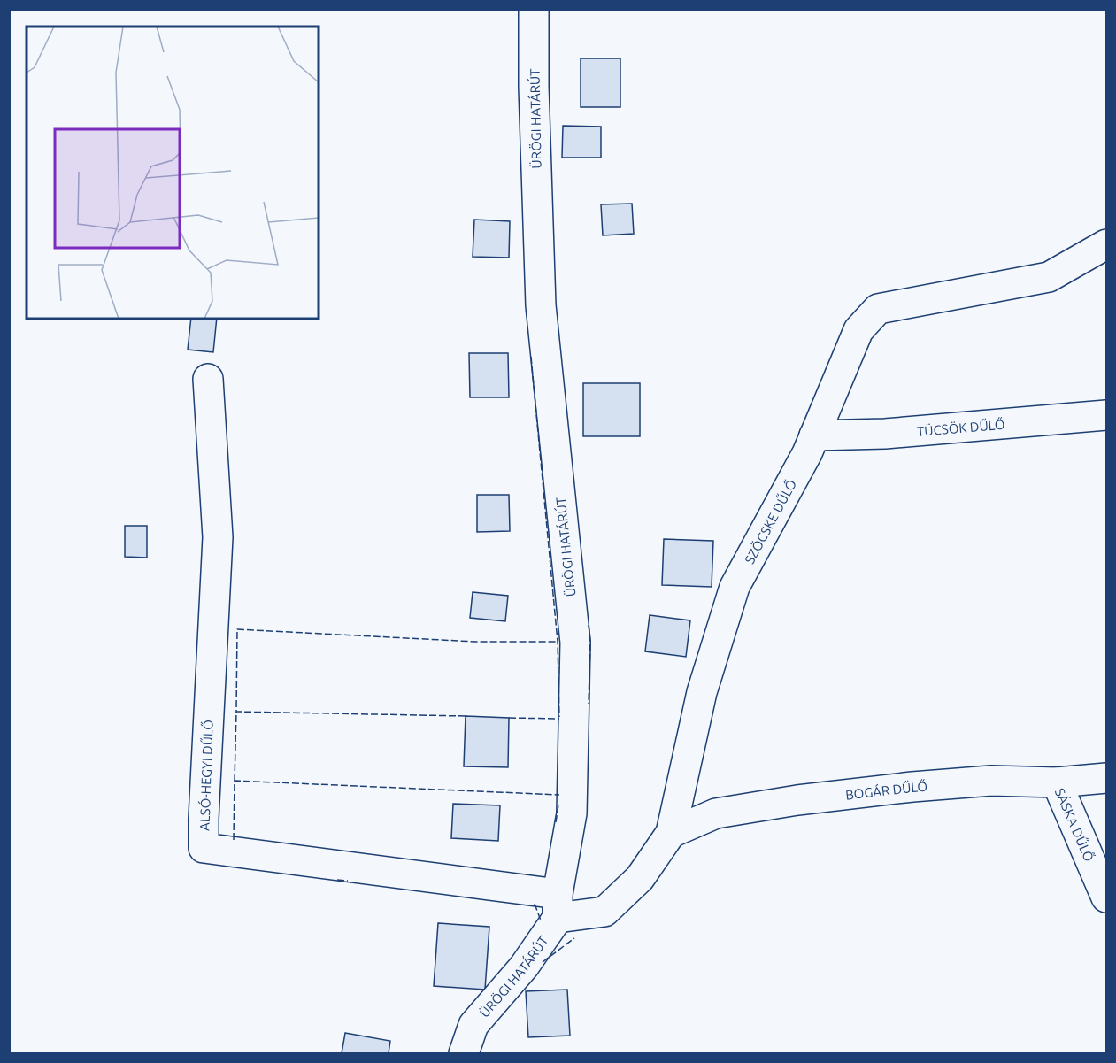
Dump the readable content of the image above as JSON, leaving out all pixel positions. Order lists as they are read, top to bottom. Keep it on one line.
{"streets":{"street":["ÜRÖGI HATÁRÚT","TÜCSÖK DŰLŐ","SZÖCSKE DŰLŐ","ALSÓ-HEGYI DŰLŐ","BOGÁR DŰLŐ","SÁSKA DŰLŐ"]},"crossings":[["ÜRÖGI HATÁRÚT","SZÖCSKE DŰLŐ"],["ÜRÖGI HATÁRÚT","ALSÓ-HEGYI DŰLŐ"],["TÜCSÖK DŰLŐ","SZÖCSKE DŰLŐ"],["SZÖCSKE DŰLŐ","ALSÓ-HEGYI DŰLŐ"],["SZÖCSKE DŰLŐ","BOGÁR DŰLŐ"],["BOGÁR DŰLŐ","SÁSKA DŰLŐ"]]}
